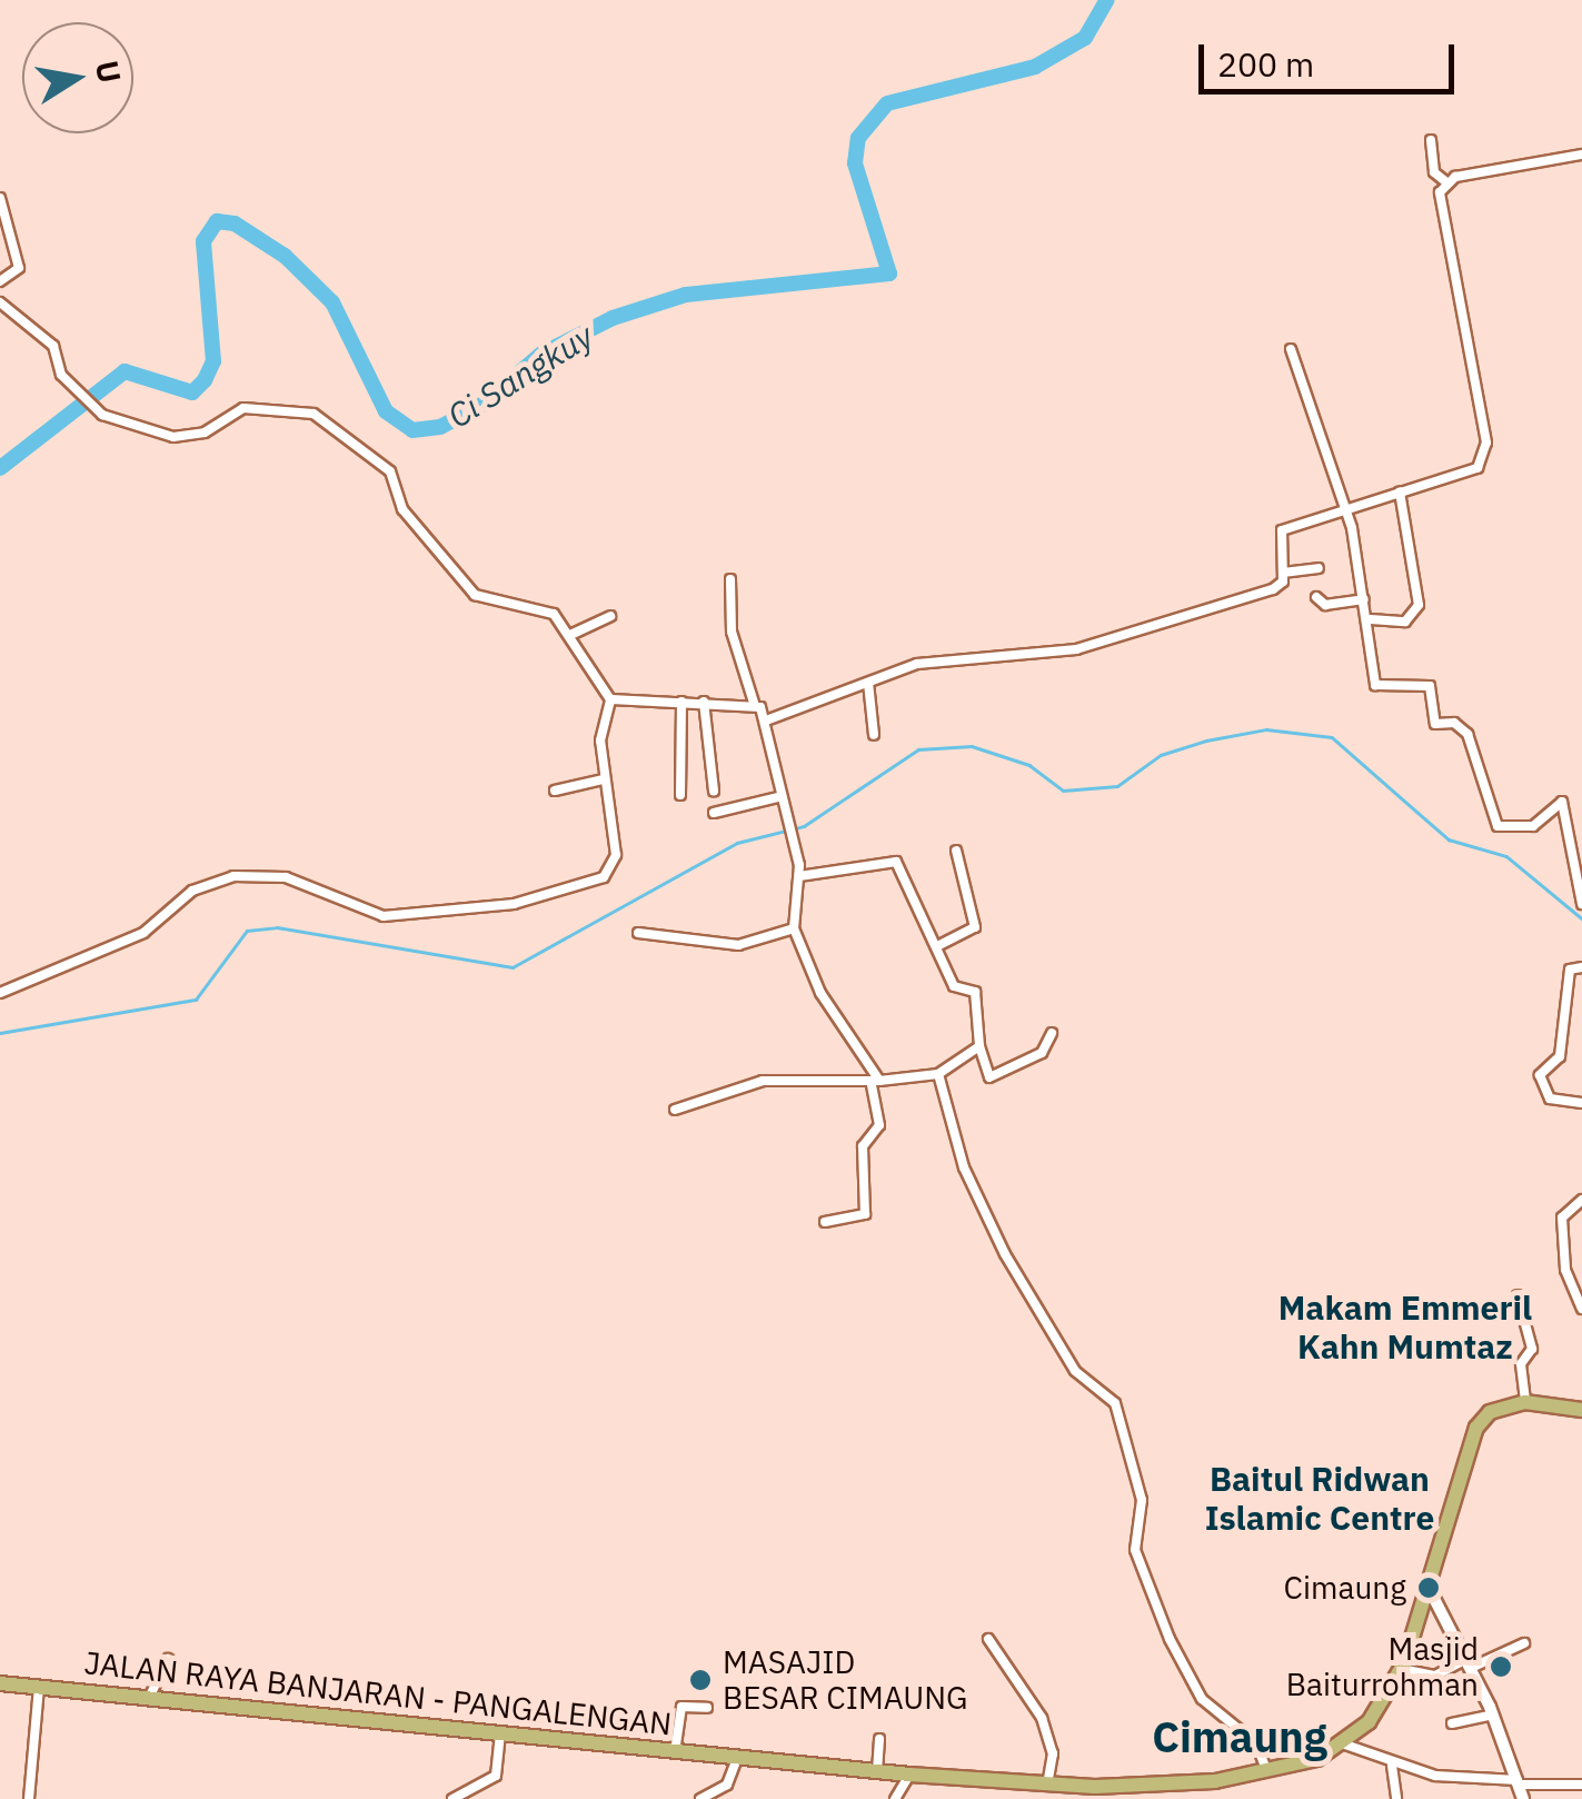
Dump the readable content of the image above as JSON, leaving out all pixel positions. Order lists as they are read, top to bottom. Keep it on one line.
{"streets":{"main road":["JALAN RAYA BANJARAN - PANGALENGAN"]},"districts":["Makam Emmeril Kahn Mumtaz","Baitul Ridwan Islamic Centre","Cimaung"],"water":["Ci Sangkuy"],"places":["Cimaung","Masjid Baiturrohman","MASAJID BESAR CIMAUNG"],"scale_bar":"200 m","north":"right"}
